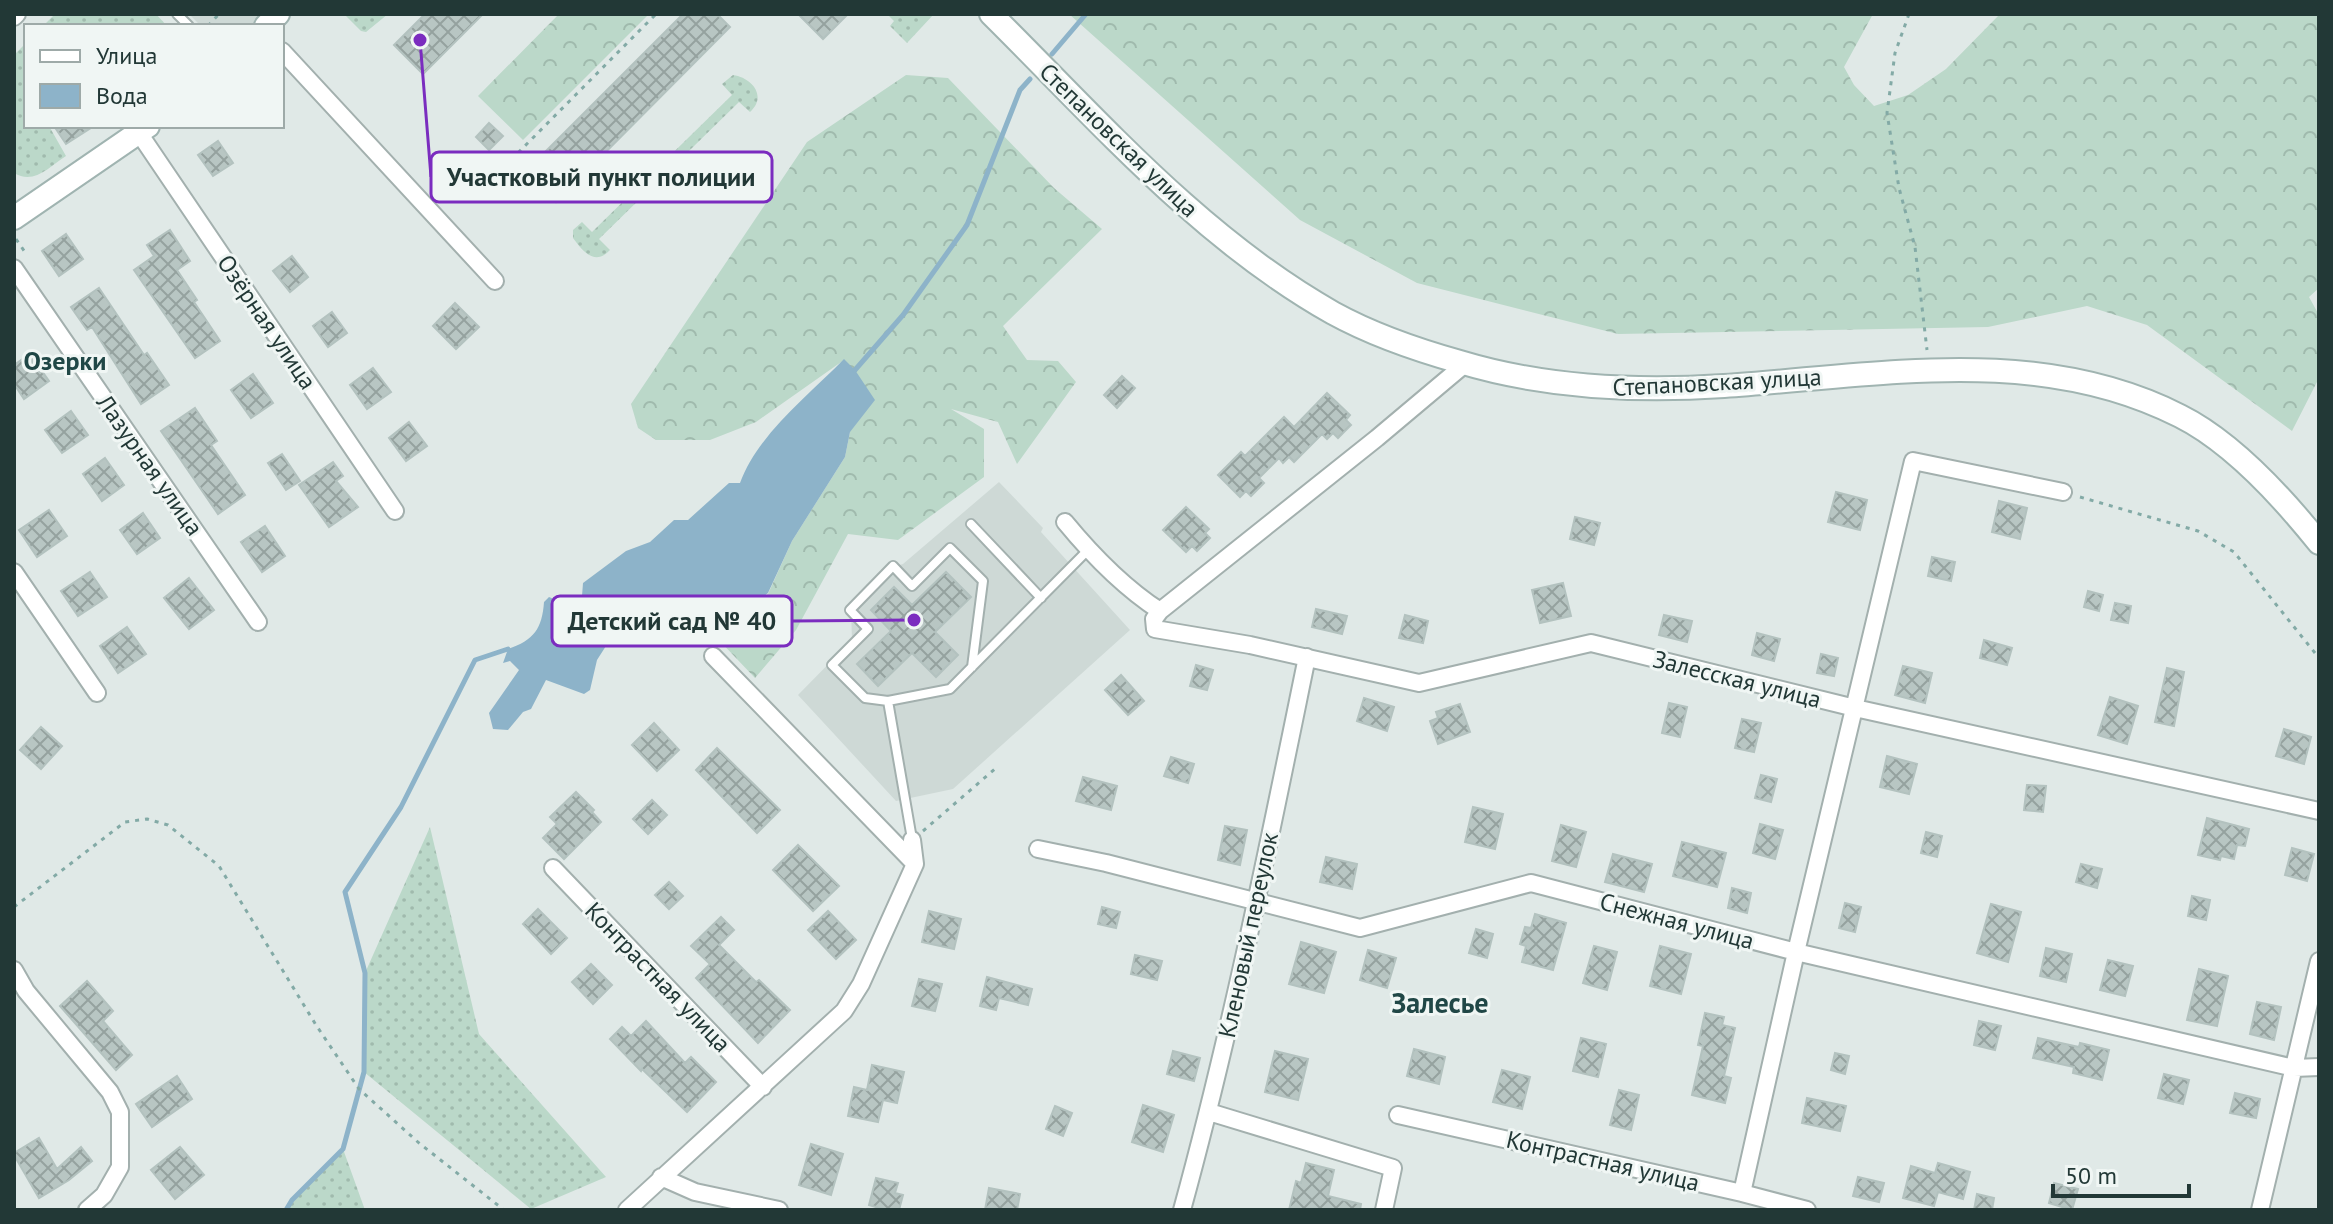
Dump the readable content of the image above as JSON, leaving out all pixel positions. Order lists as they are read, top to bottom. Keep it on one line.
{"streets":{"street":["Степановская улица","Озёрная улица","Лазурная улица","Залесская улица","Снежная улица","Кленовый переулок","Контрастная улица"]},"crossings":[["Залесская улица","Кленовый переулок"],["Снежная улица","Кленовый переулок"]],"districts":["Озерки","Залесье"],"places":["Участковый пункт полиции","Детский сад № 40"],"legend":["Улица","Вода"],"scale_bar":"50 m"}
